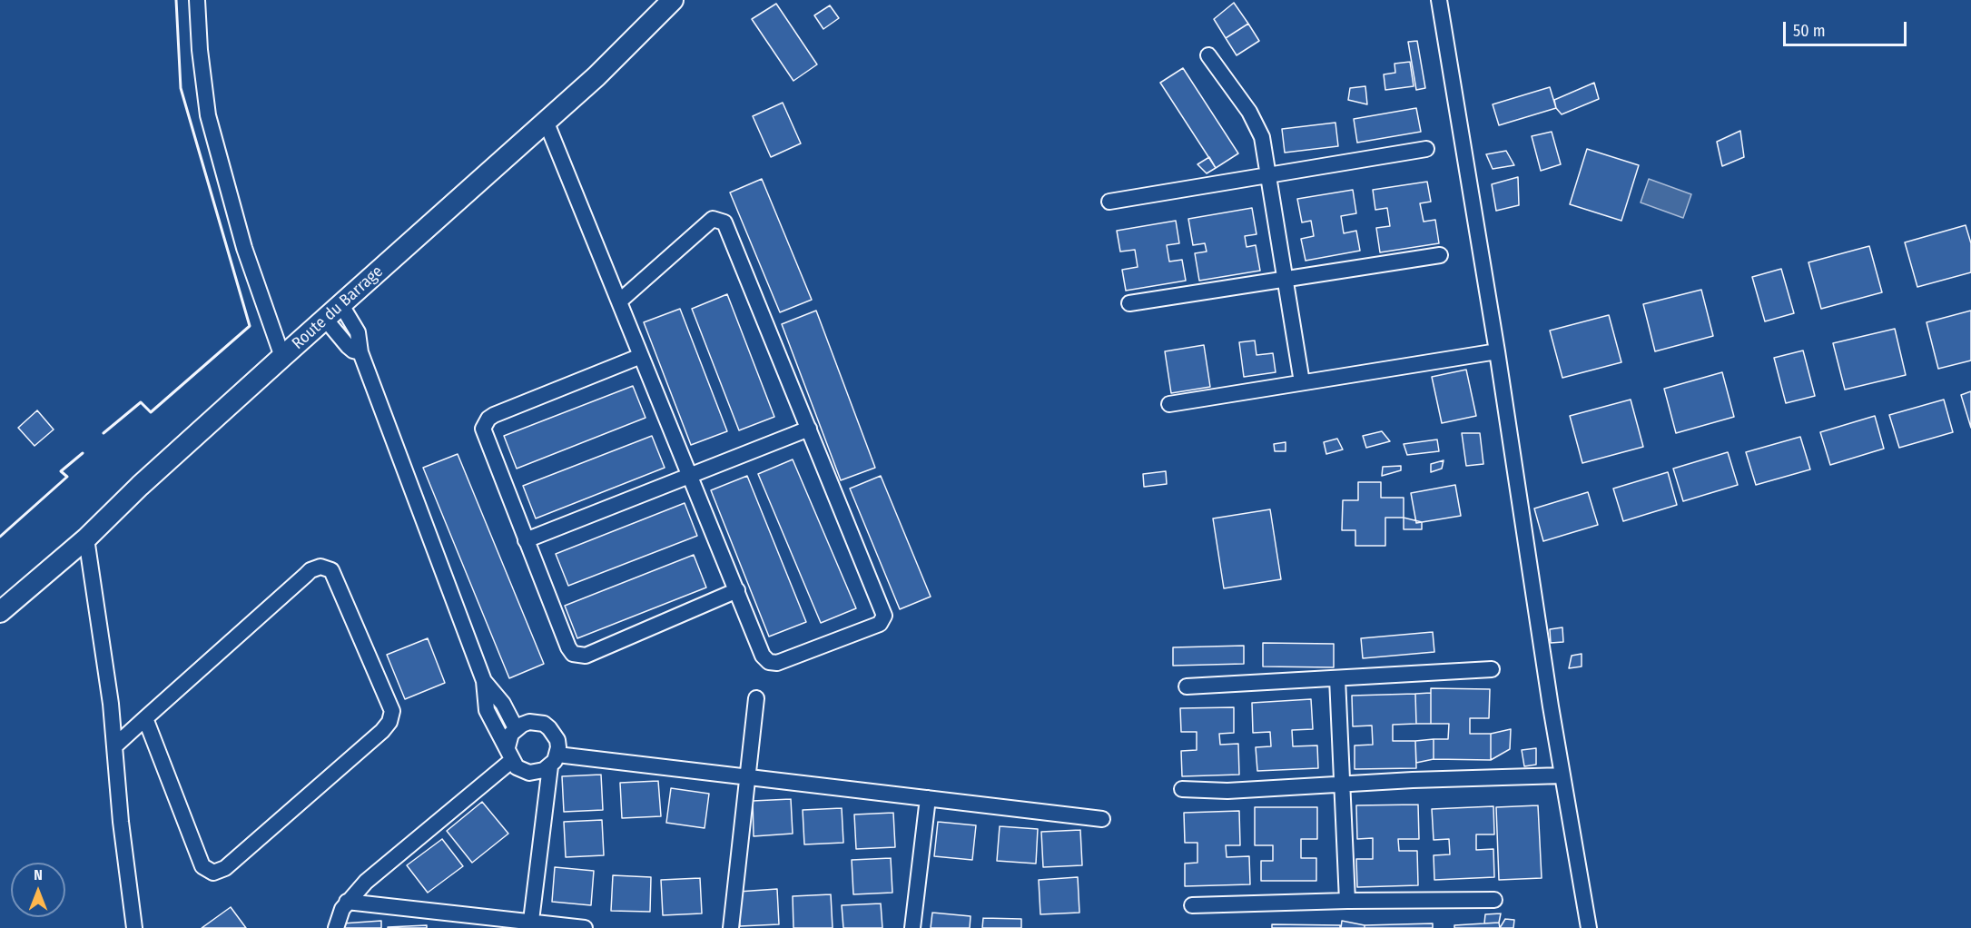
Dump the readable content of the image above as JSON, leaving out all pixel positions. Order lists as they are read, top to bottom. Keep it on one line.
{"streets":{"main road":["Route du Barrage"]},"scale_bar":"50 m","north":"top"}
